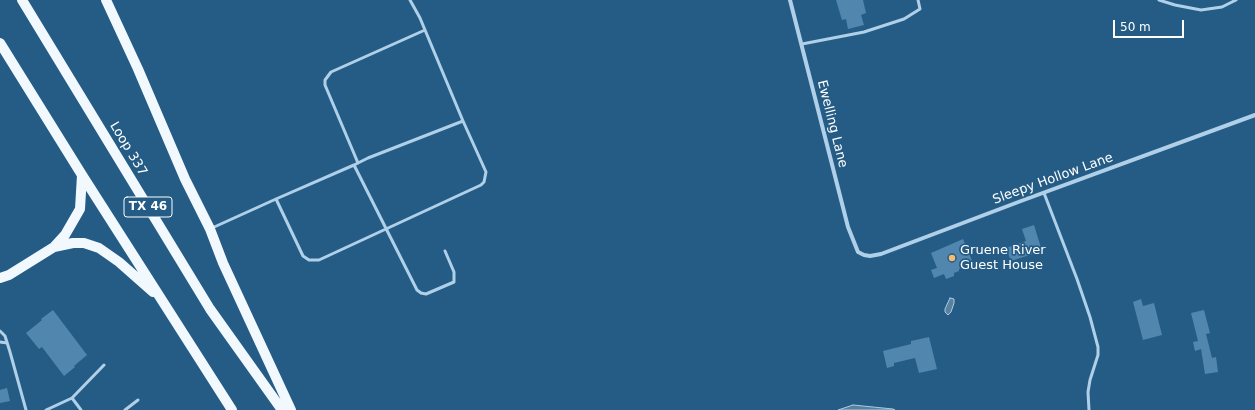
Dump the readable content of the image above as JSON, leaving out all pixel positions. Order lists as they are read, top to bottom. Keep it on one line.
{"streets":{"main road":["Loop 337","TX 46"],"street":["Ewelling Lane","Sleepy Hollow Lane"]},"crossings":[["Ewelling Lane","Sleepy Hollow Lane"]],"places":["Gruene River Guest House"],"scale_bar":"50 m"}
